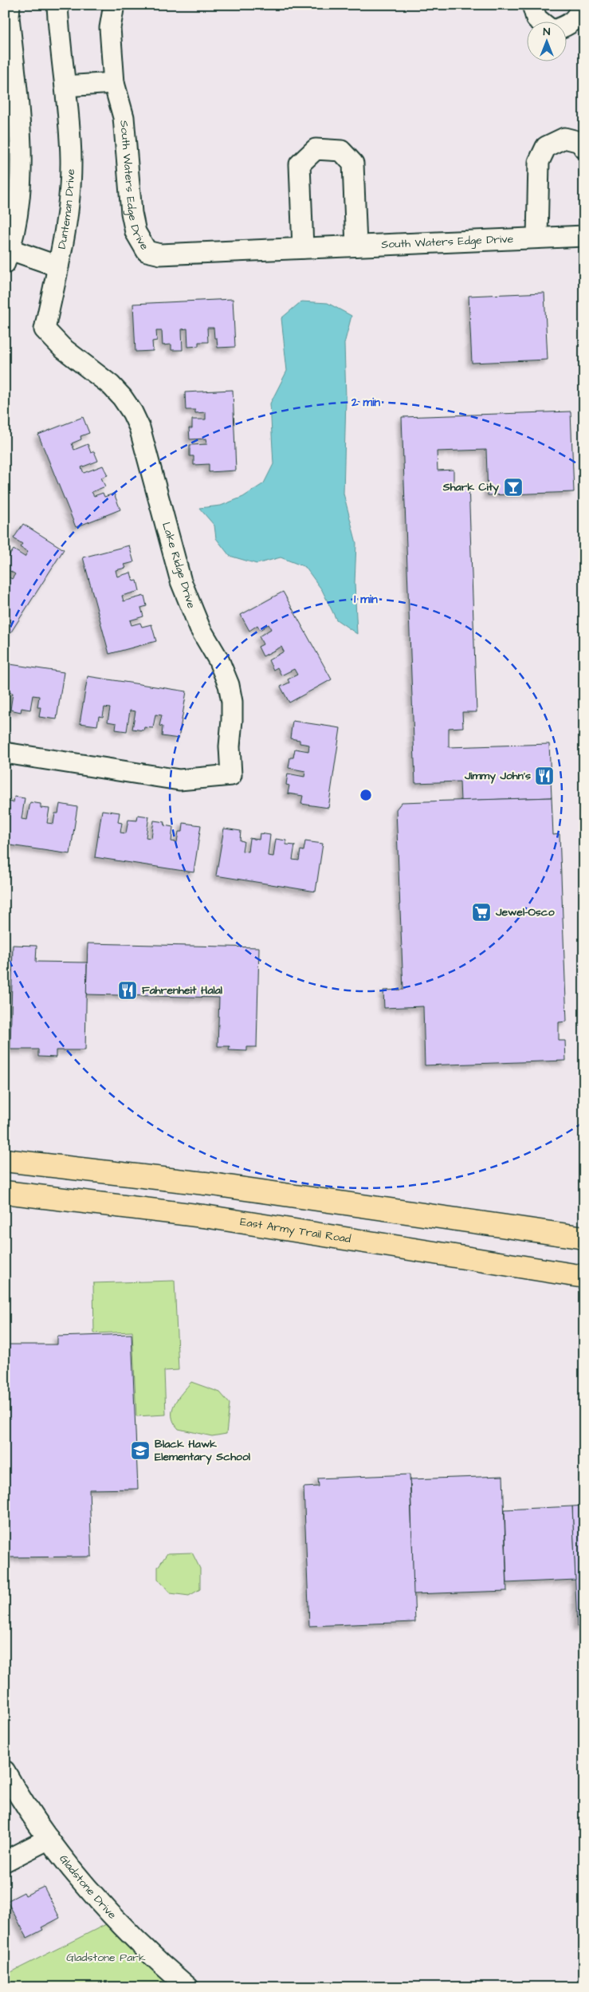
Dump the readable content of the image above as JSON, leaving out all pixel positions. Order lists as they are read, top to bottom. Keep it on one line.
{"streets":{"main road":["East Army Trail Road"],"street":["South Waters Edge Drive","Dunteman Drive","Lake Ridge Drive","Gladstone Drive"]},"crossings":[["Dunteman Drive","Lake Ridge Drive"]],"parks":["Gladstone Park"],"places":{"bar":["Shark City"],"restaurant":["Jimmy John's","Fahrenheit Halal"],"supermarket":["Jewel-Osco"],"school or university":["Black Hawk Elementary School"]},"north":"top","rings":["2 min","1 min"]}
